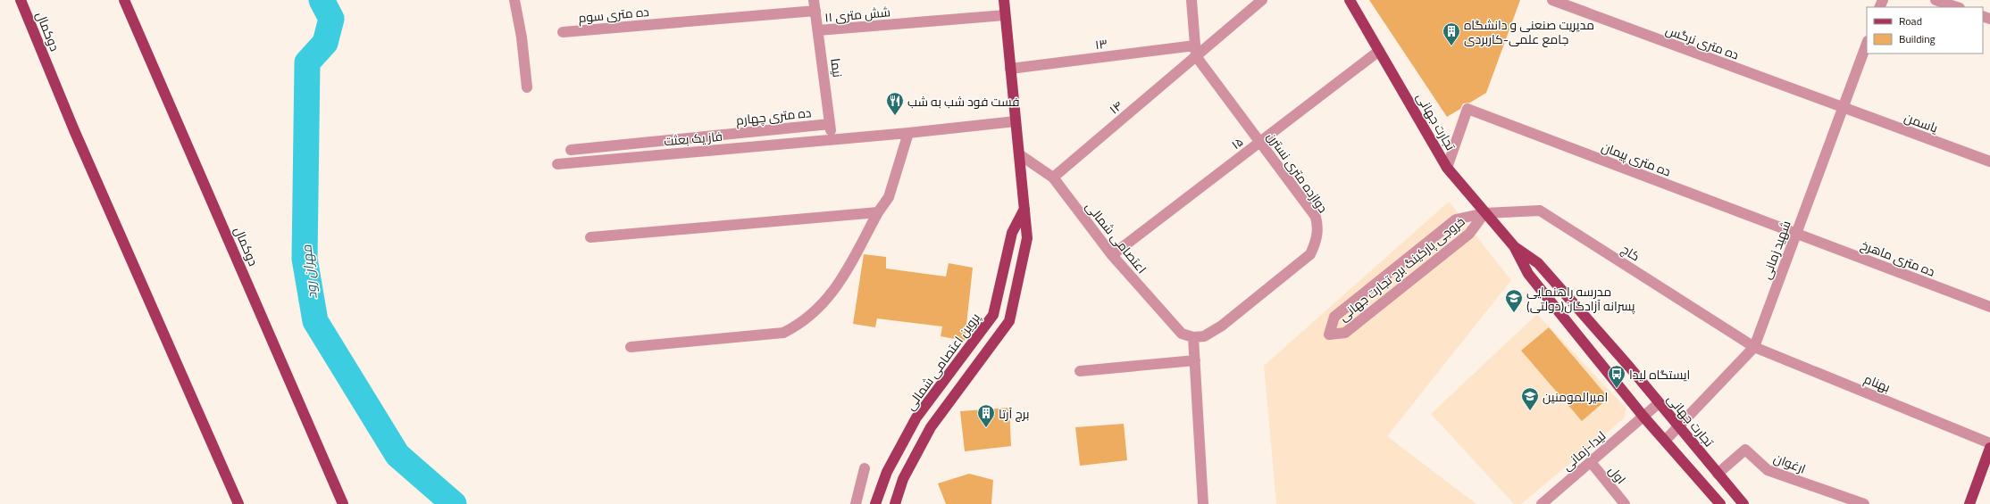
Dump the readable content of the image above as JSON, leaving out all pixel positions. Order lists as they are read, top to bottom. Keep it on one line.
{"streets":{"main road":["دوکمال","تجارت جهانی","پروین اعتصامی شمالی"],"street":["ده متری سوم","۱۱ شش متری","ده متری نرگس","۱۳","نیما","۱۴","ده متری چهارم","یاسمن","فاز یک بعثت","۱۵","ده متری پیمان","دوازده متری نسترن","اعتصامی شمالی","شهید زمانی","کاج","ده متری ماهرخ","خروجی پارکینگ برج تجارت جهانی","بهنام","لیدا-زمانی","ارغوان","اول"]},"crossings":[["ده متری سوم","نیما"],["۱۱ شش متری","نیما"],["ده متری نرگس","یاسمن"],["ده متری نرگس","شهید زمانی"],["۱۳","۱۴"],["۱۳","دوازده متری نسترن"],["نیما","ده متری چهارم"],["نیما","فاز یک بعثت"],["۱۴","دوازده متری نسترن"],["۱۴","اعتصامی شمالی"],["تجارت جهانی","۱۵"],["تجارت جهانی","ده متری پیمان"],["تجارت جهانی","شهید زمانی"],["تجارت جهانی","کاج"],["تجارت جهانی","خروجی پارکینگ برج تجارت جهانی"],["تجارت جهانی","لیدا-زمانی"],["تجارت جهانی","ارغوان"],["یاسمن","شهید زمانی"],["۱۵","دوازده متری نسترن"],["۱۵","اعتصامی شمالی"],["ده متری پیمان","شهید زمانی"],["ده متری پیمان","ده متری ماهرخ"],["دوازده متری نسترن","اعتصامی شمالی"],["شهید زمانی","کاج"],["شهید زمانی","ده متری ماهرخ"],["شهید زمانی","بهنام"],["کاج","خروجی پارکینگ برج تجارت جهانی"],["کاج","بهنام"],["لیدا-زمانی","اول"]],"water":["مهران رود"],"places":{"building":["مدیریت صنعنی و دانشگاه جامع علمی-کاربردی","برج آرتا"],"restaurant":["فست فود شب به شب"],"school or university":["مدرسه راهنمایی پسرانه آزادگان(دولتی)","امیرالمومنین"],"bus stop":["ایستگاه لیدا"]},"legend":["Road","Building"]}
